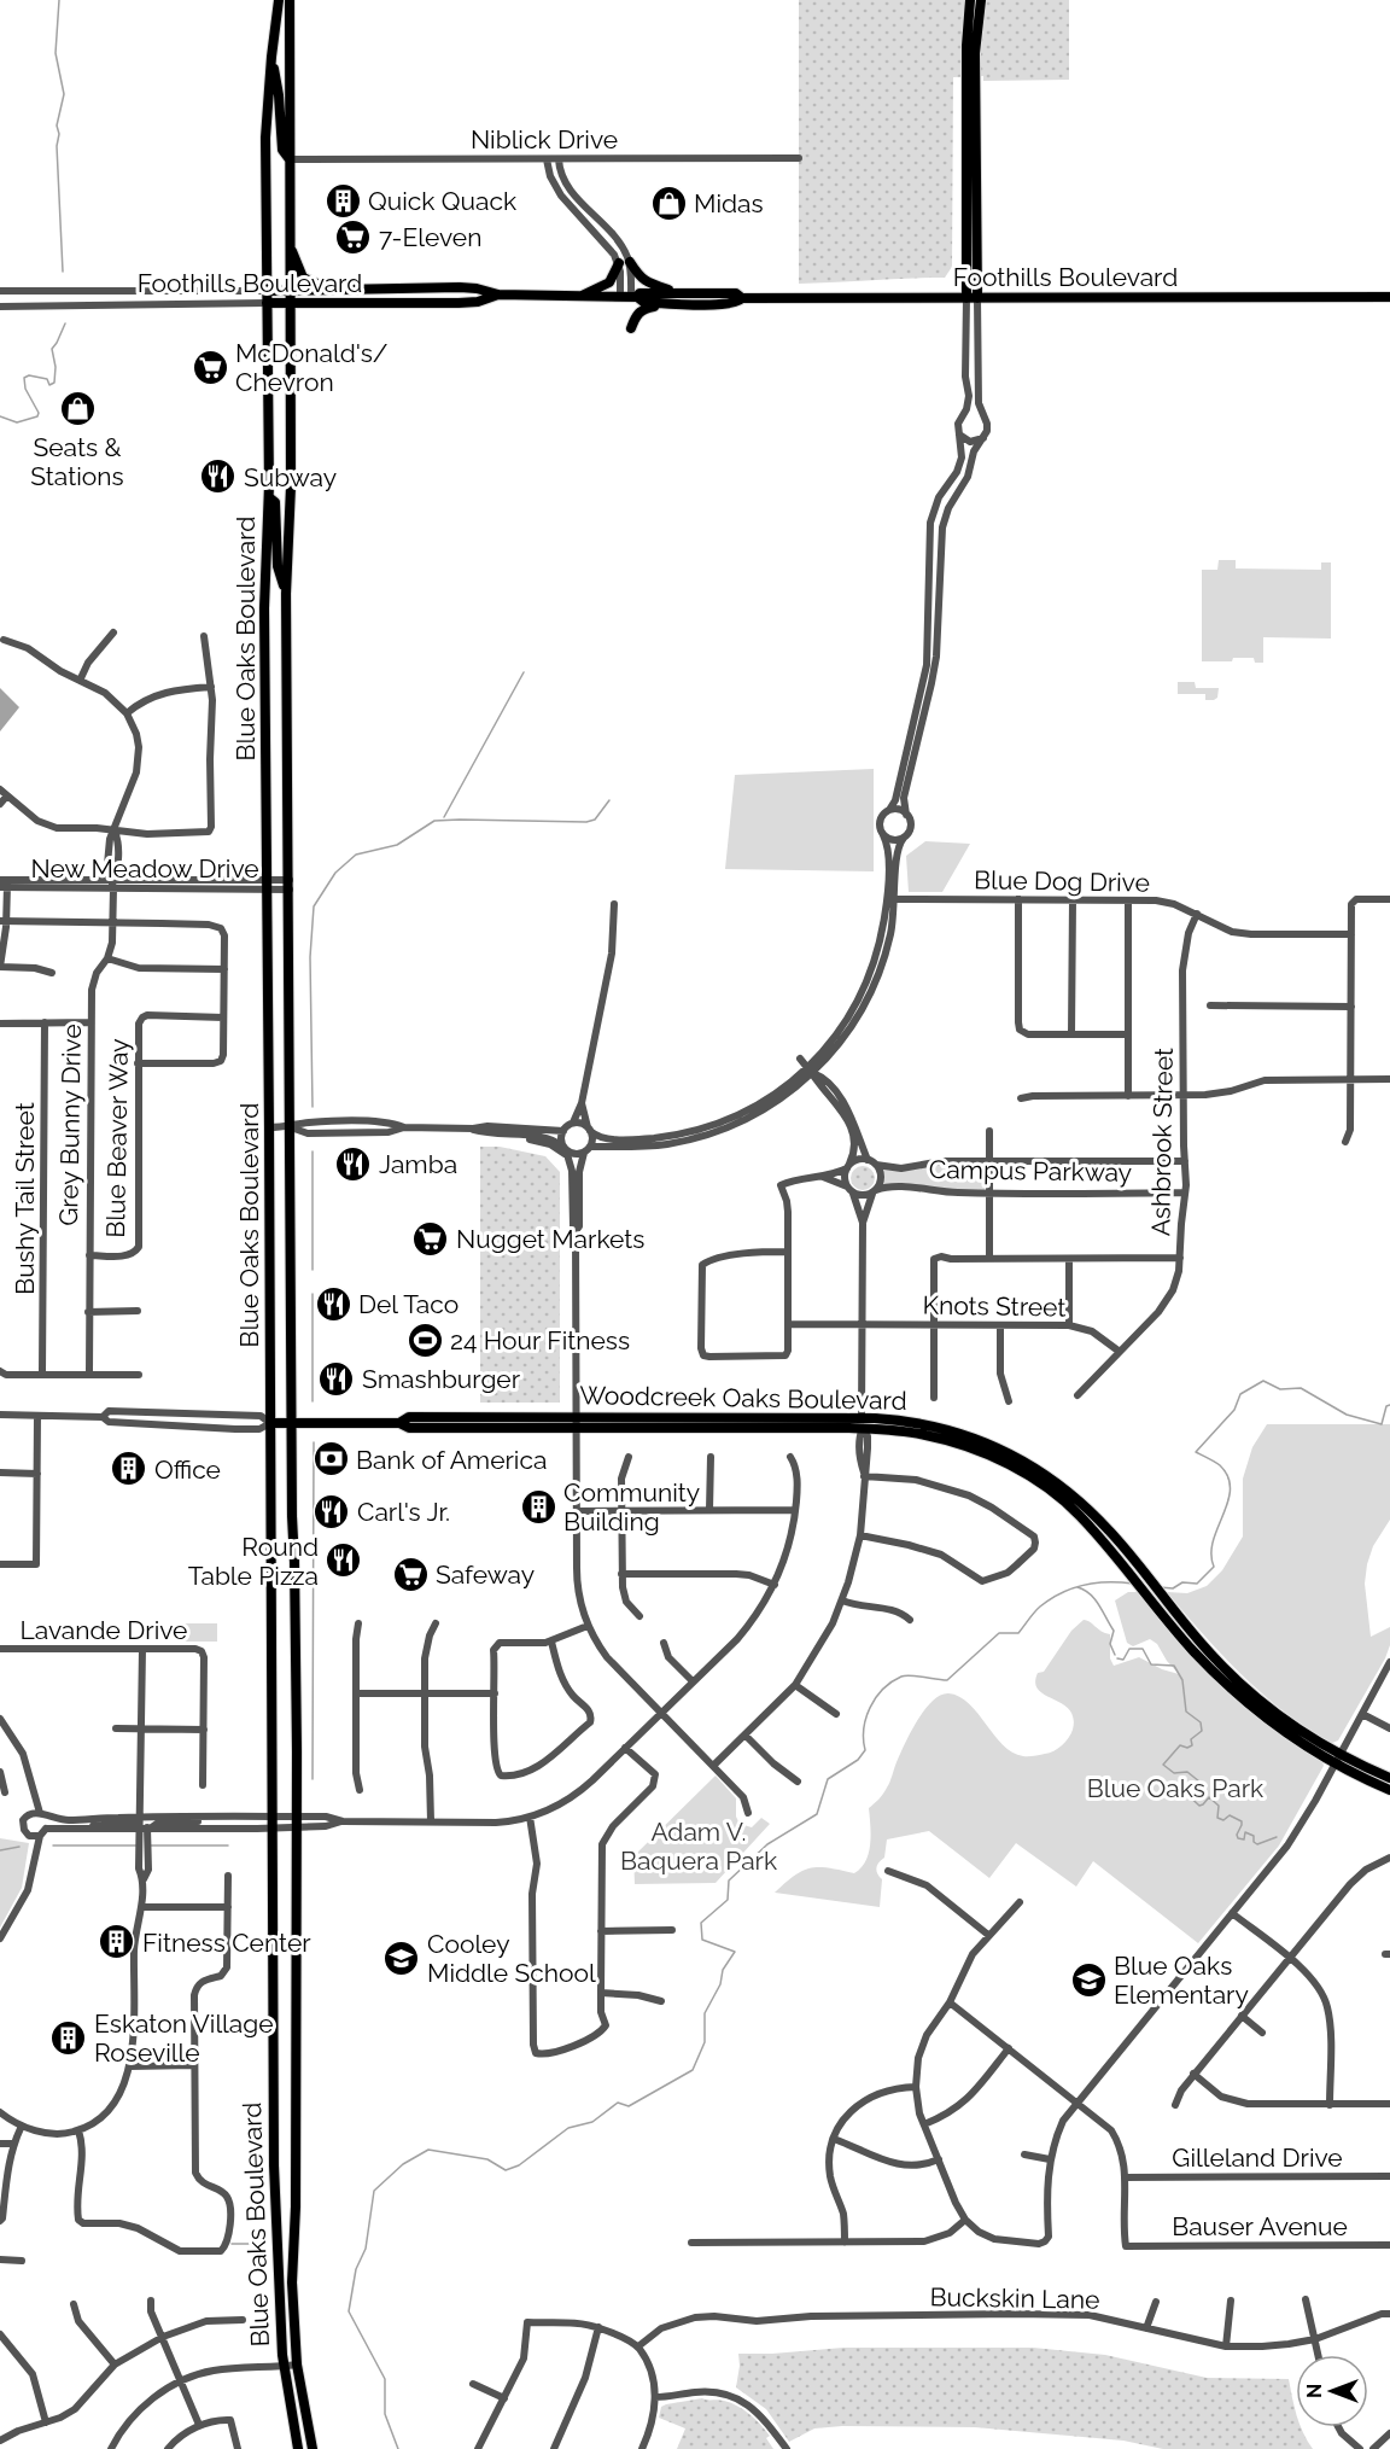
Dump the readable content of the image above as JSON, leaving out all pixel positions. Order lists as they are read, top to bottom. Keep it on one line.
{"streets":{"main road":["Foothills Boulevard","Blue Oaks Boulevard","Woodcreek Oaks Boulevard"],"street":["Niblick Drive","New Meadow Drive","Blue Dog Drive","Grey Bunny Drive","Blue Beaver Way","Ashbrook Street","Campus Parkway","Bushy Tail Street","Knots Street","Lavande Drive","Gilleland Drive","Bauser Avenue","Buckskin Lane"]},"crossings":[["Niblick Drive","Blue Oaks Boulevard"],["Foothills Boulevard","Blue Oaks Boulevard"],["Blue Oaks Boulevard","New Meadow Drive"],["Blue Oaks Boulevard","Woodcreek Oaks Boulevard"],["New Meadow Drive","Grey Bunny Drive"],["Blue Dog Drive","Ashbrook Street"],["Grey Bunny Drive","Blue Beaver Way"],["Ashbrook Street","Campus Parkway"],["Ashbrook Street","Knots Street"],["Gilleland Drive","Bauser Avenue"]],"parks":["Blue Oaks Park","Adam V. Baquera Park"],"places":{"building":["Quick Quack","Office","Community Building","Fitness Center","Eskaton Village Roseville"],"shop":["Midas","Seats & Stations"],"supermarket":["7-Eleven","McDonald's/ Chevron","Nugget Markets","Safeway"],"restaurant":["Subway","Jamba","Del Taco","Smashburger","Carl's Jr.","Round Table Pizza"],"sports":["24 Hour Fitness"],"bank":["Bank of America"],"school or university":["Cooley Middle School","Blue Oaks Elementary"]},"north":"left"}
